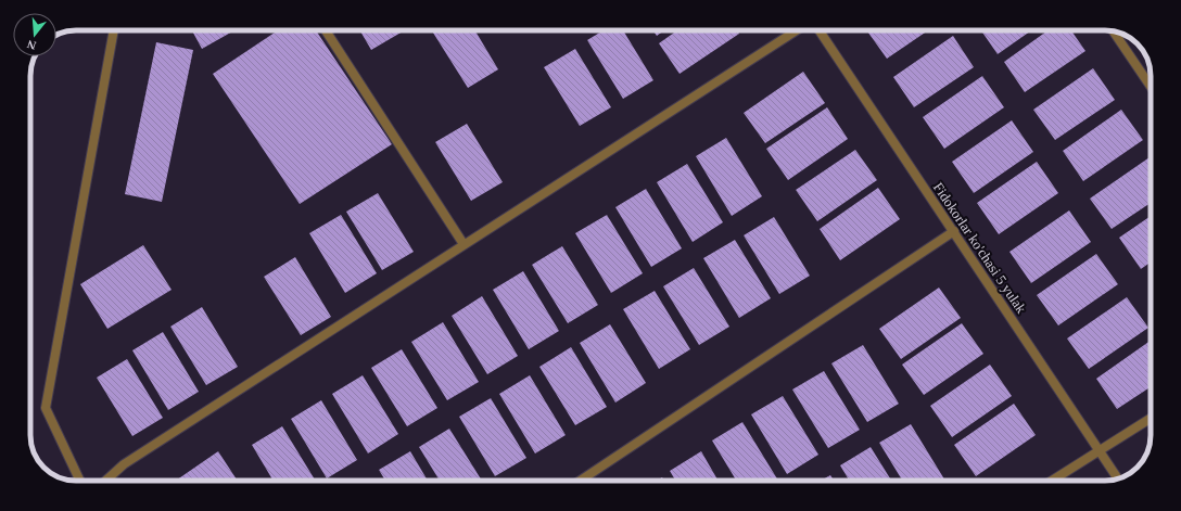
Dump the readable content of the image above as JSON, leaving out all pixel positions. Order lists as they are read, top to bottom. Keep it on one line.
{"streets":{"street":["Fidokorlar ko'chasi 5 yulak"]},"north":"bottom"}
